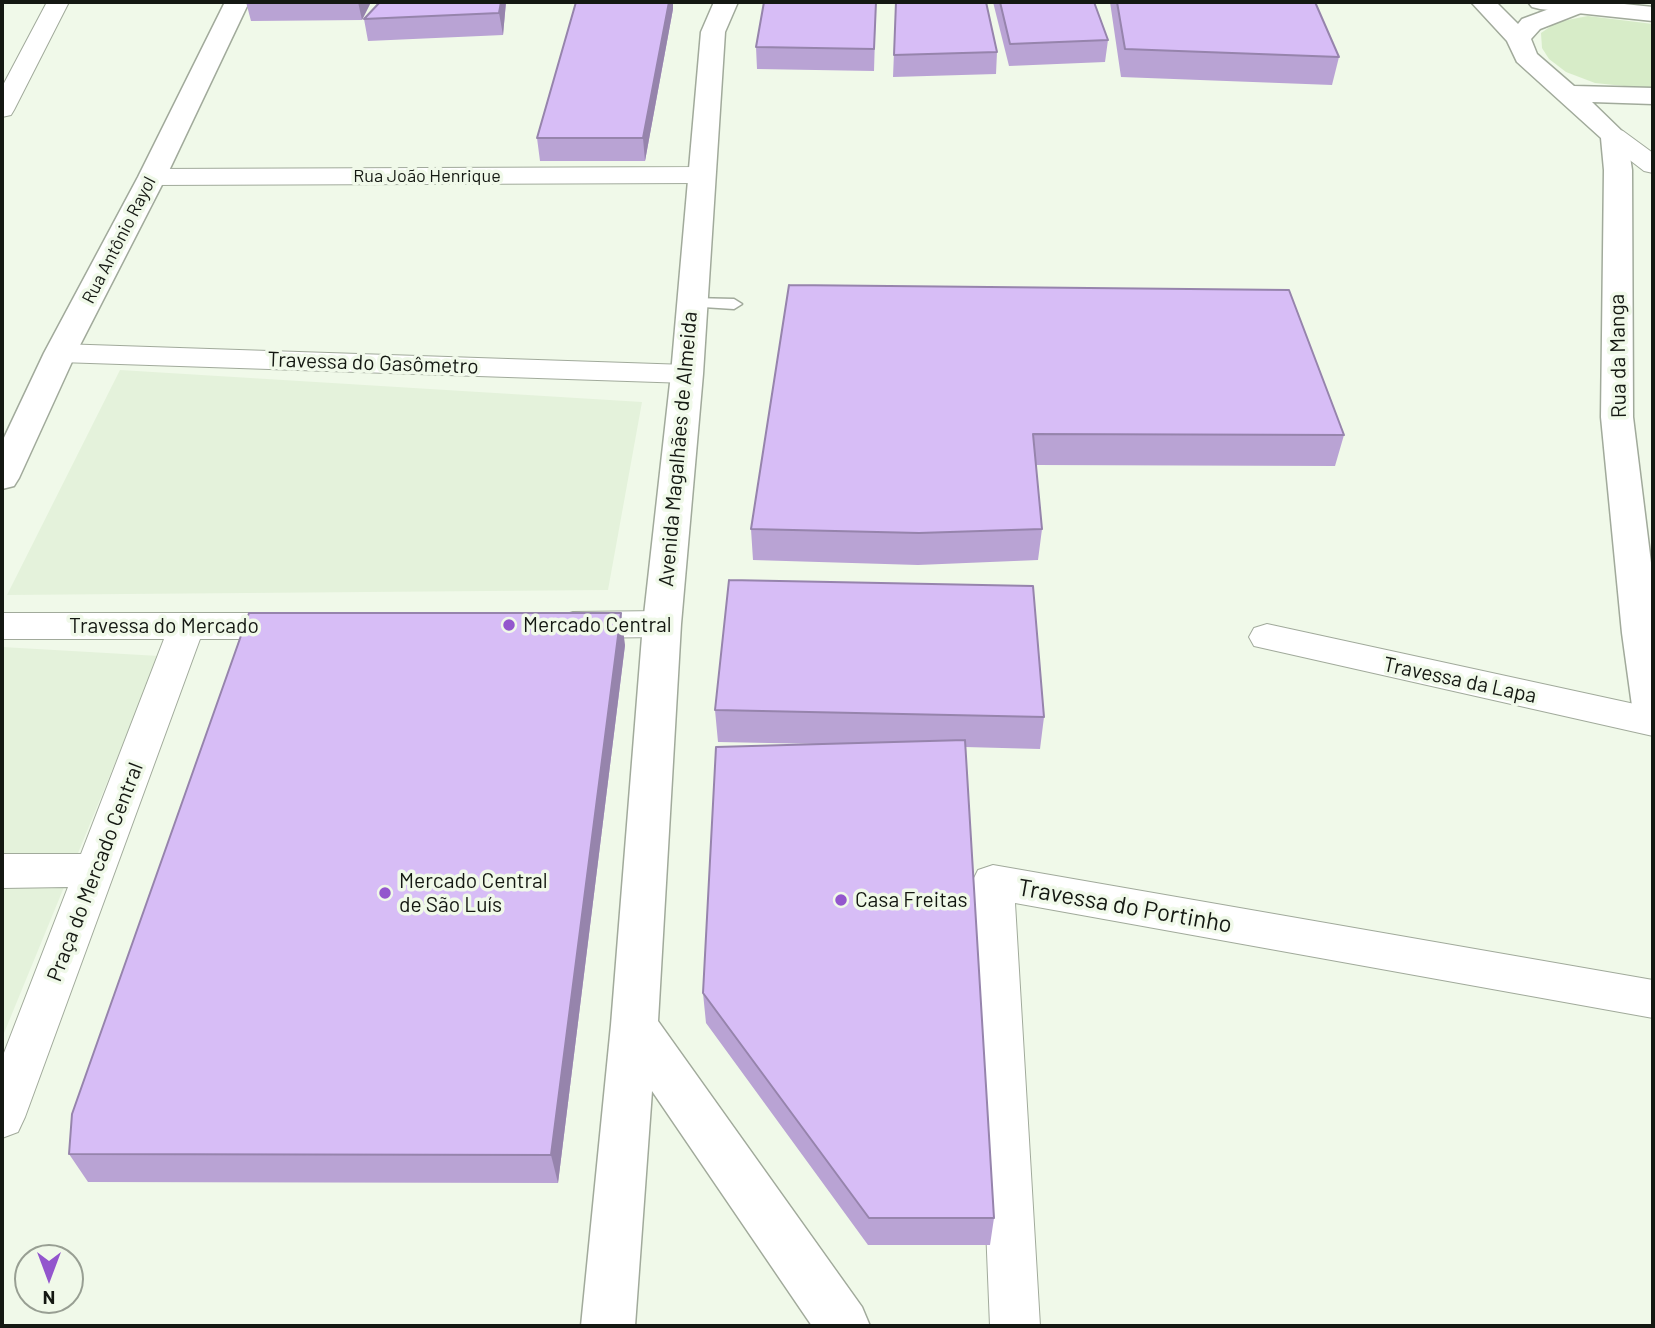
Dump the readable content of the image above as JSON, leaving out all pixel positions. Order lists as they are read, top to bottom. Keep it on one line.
{"streets":{"street":["Rua João Henrique","Rua Antônio Rayol","Rua da Manga","Travessa do Gasômetro","Avenida Magalhães de Almeida","Travessa do Mercado","Travessa da Lapa","Praça do Mercado Central","Travessa do Portinho"]},"crossings":[["Rua João Henrique","Rua Antônio Rayol"],["Rua João Henrique","Avenida Magalhães de Almeida"],["Rua Antônio Rayol","Travessa do Gasômetro"],["Travessa do Gasômetro","Avenida Magalhães de Almeida"],["Travessa do Mercado","Praça do Mercado Central"]],"places":["Mercado Central","Mercado Central de São Luís","Casa Freitas"],"north":"bottom"}
